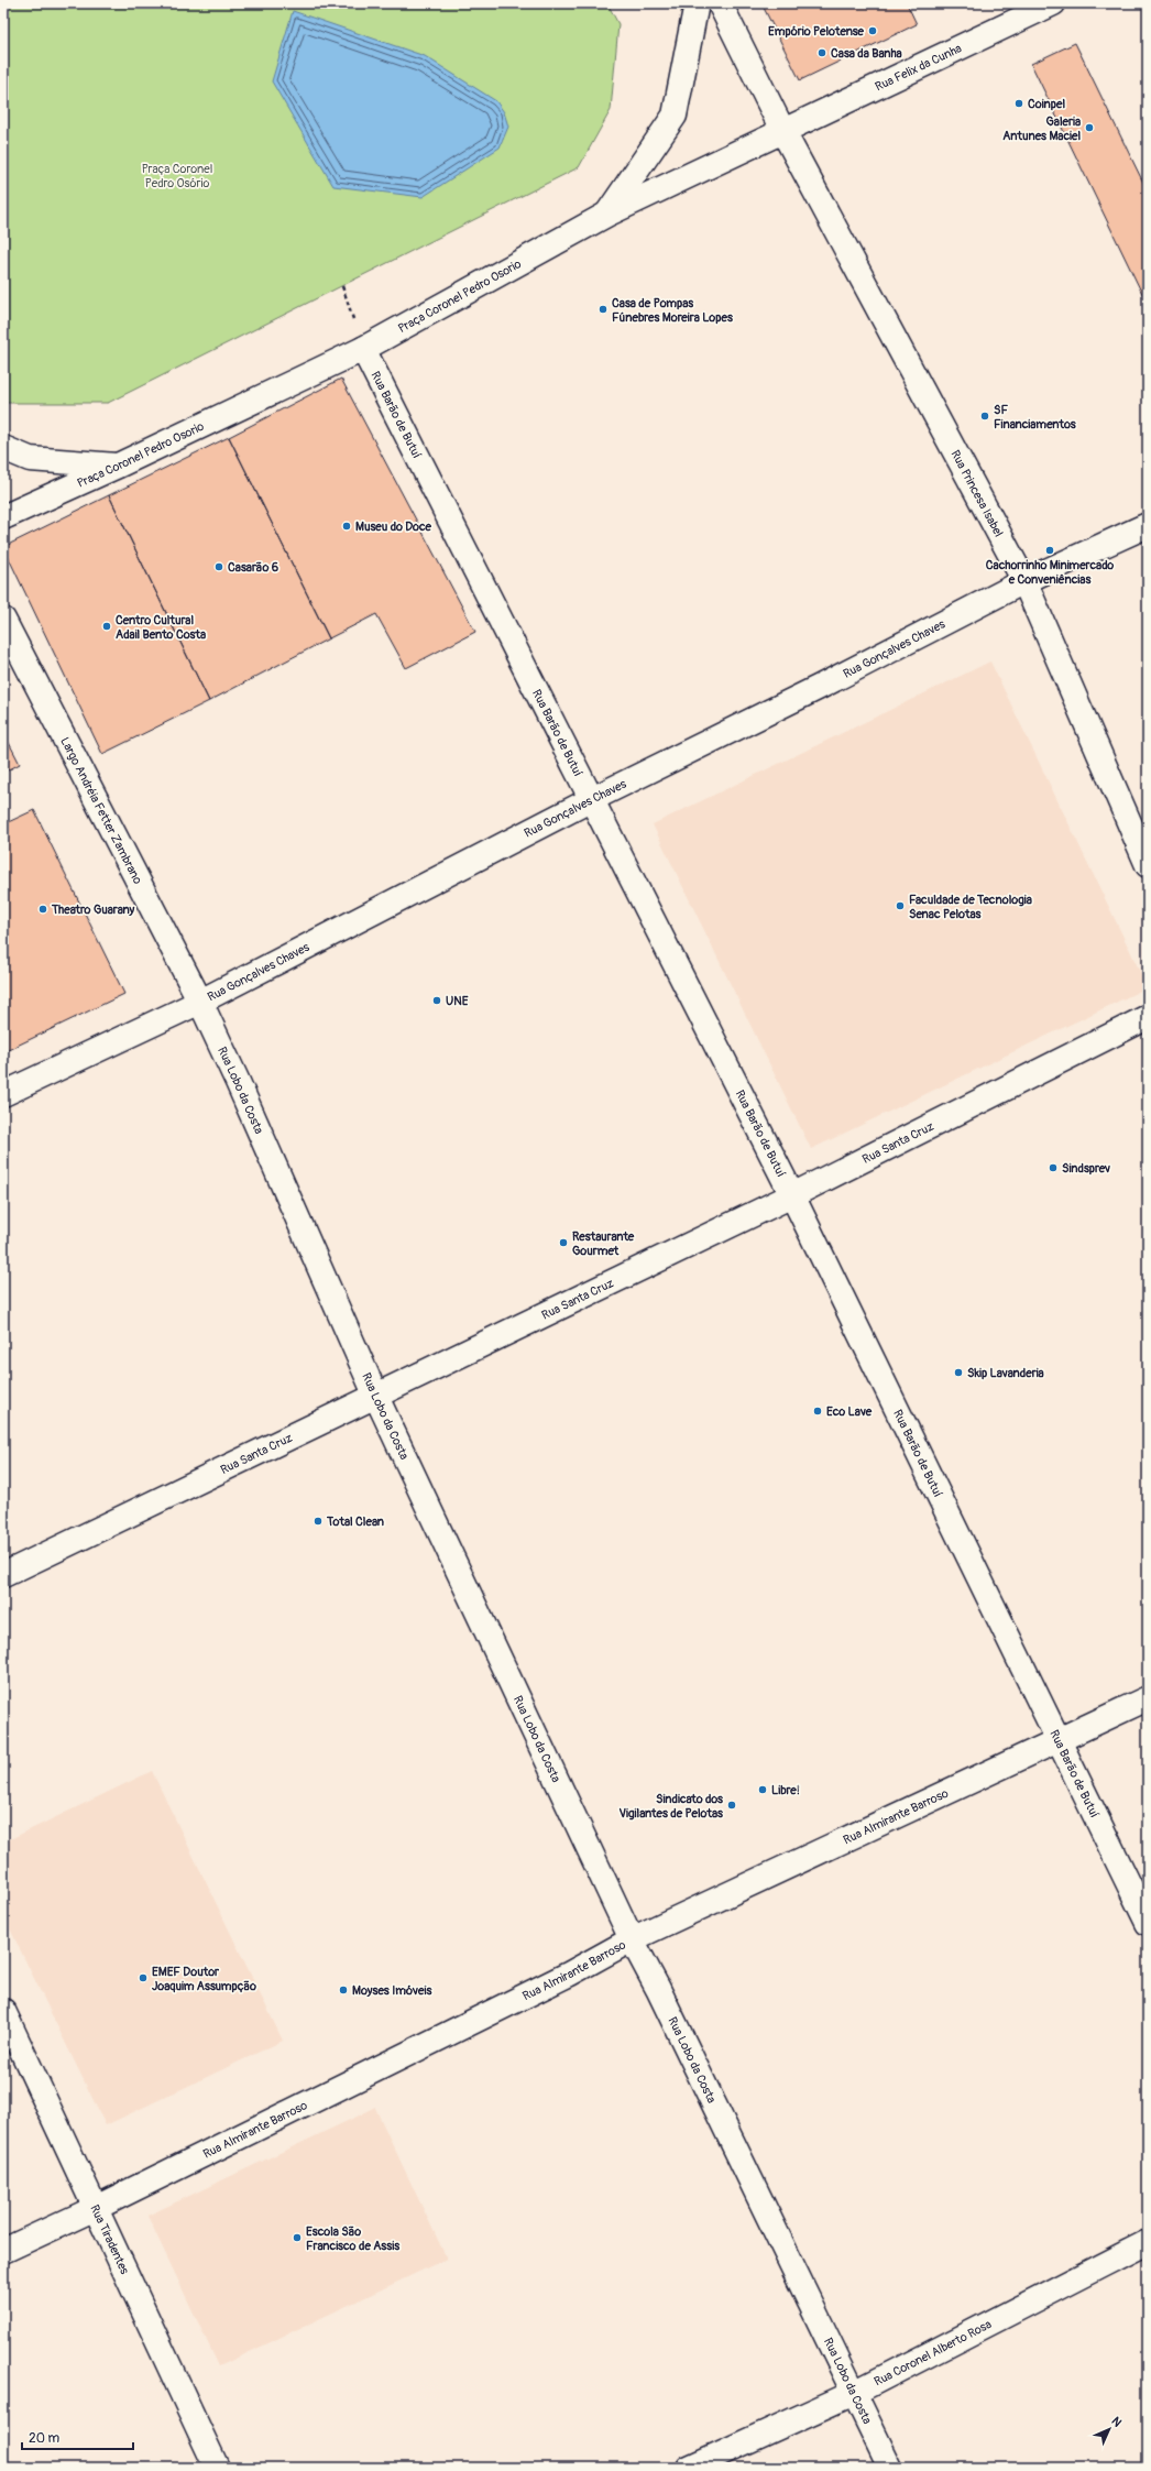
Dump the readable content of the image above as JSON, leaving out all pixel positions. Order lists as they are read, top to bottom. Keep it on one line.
{"streets":{"street":["Rua Felix da Cunha","Praça Coronel Pedro Osorio","Rua Barão de Butuí","Rua Princesa Isabel","Rua Gonçalves Chaves","Largo Andréia Fetter Zambrano","Rua Lobo da Costa","Rua Santa Cruz","Rua Almirante Barroso","Rua Tiradentes","Rua Coronel Alberto Rosa"]},"crossings":[["Rua Felix da Cunha","Praça Coronel Pedro Osorio"],["Rua Felix da Cunha","Rua Princesa Isabel"],["Praça Coronel Pedro Osorio","Rua Barão de Butuí"],["Praça Coronel Pedro Osorio","Rua Princesa Isabel"],["Rua Barão de Butuí","Rua Gonçalves Chaves"],["Rua Barão de Butuí","Rua Santa Cruz"],["Rua Barão de Butuí","Rua Almirante Barroso"],["Rua Princesa Isabel","Rua Gonçalves Chaves"],["Rua Gonçalves Chaves","Largo Andréia Fetter Zambrano"],["Rua Gonçalves Chaves","Rua Lobo da Costa"],["Largo Andréia Fetter Zambrano","Rua Lobo da Costa"],["Rua Lobo da Costa","Rua Santa Cruz"],["Rua Lobo da Costa","Rua Almirante Barroso"],["Rua Lobo da Costa","Rua Coronel Alberto Rosa"],["Rua Almirante Barroso","Rua Tiradentes"]],"parks":["Praça Coronel Pedro Osório"],"places":["Empório Pelotense","Casa da Banha","Coinpel","Galeria Antunes Maciel","Casa de Pompas Fúnebres Moreira Lopes","SF Financiamentos","Museu do Doce","Cachorrinho Minimercado e Conveniências","Casarão 6","Centro Cultural Adail Bento Costa","Faculdade de Tecnologia Senac Pelotas","Theatro Guarany","UNE","Sindsprev","Restaurante Gourmet","Skip Lavanderia","Eco Lave","Total Clean","Libre!","Sindicato dos Vigilantes de Pelotas","EMEF Doutor Joaquim Assumpção","Moyses Imóveis","Escola São Francisco de Assis"],"scale_bar":"20 m","north":"top right"}
